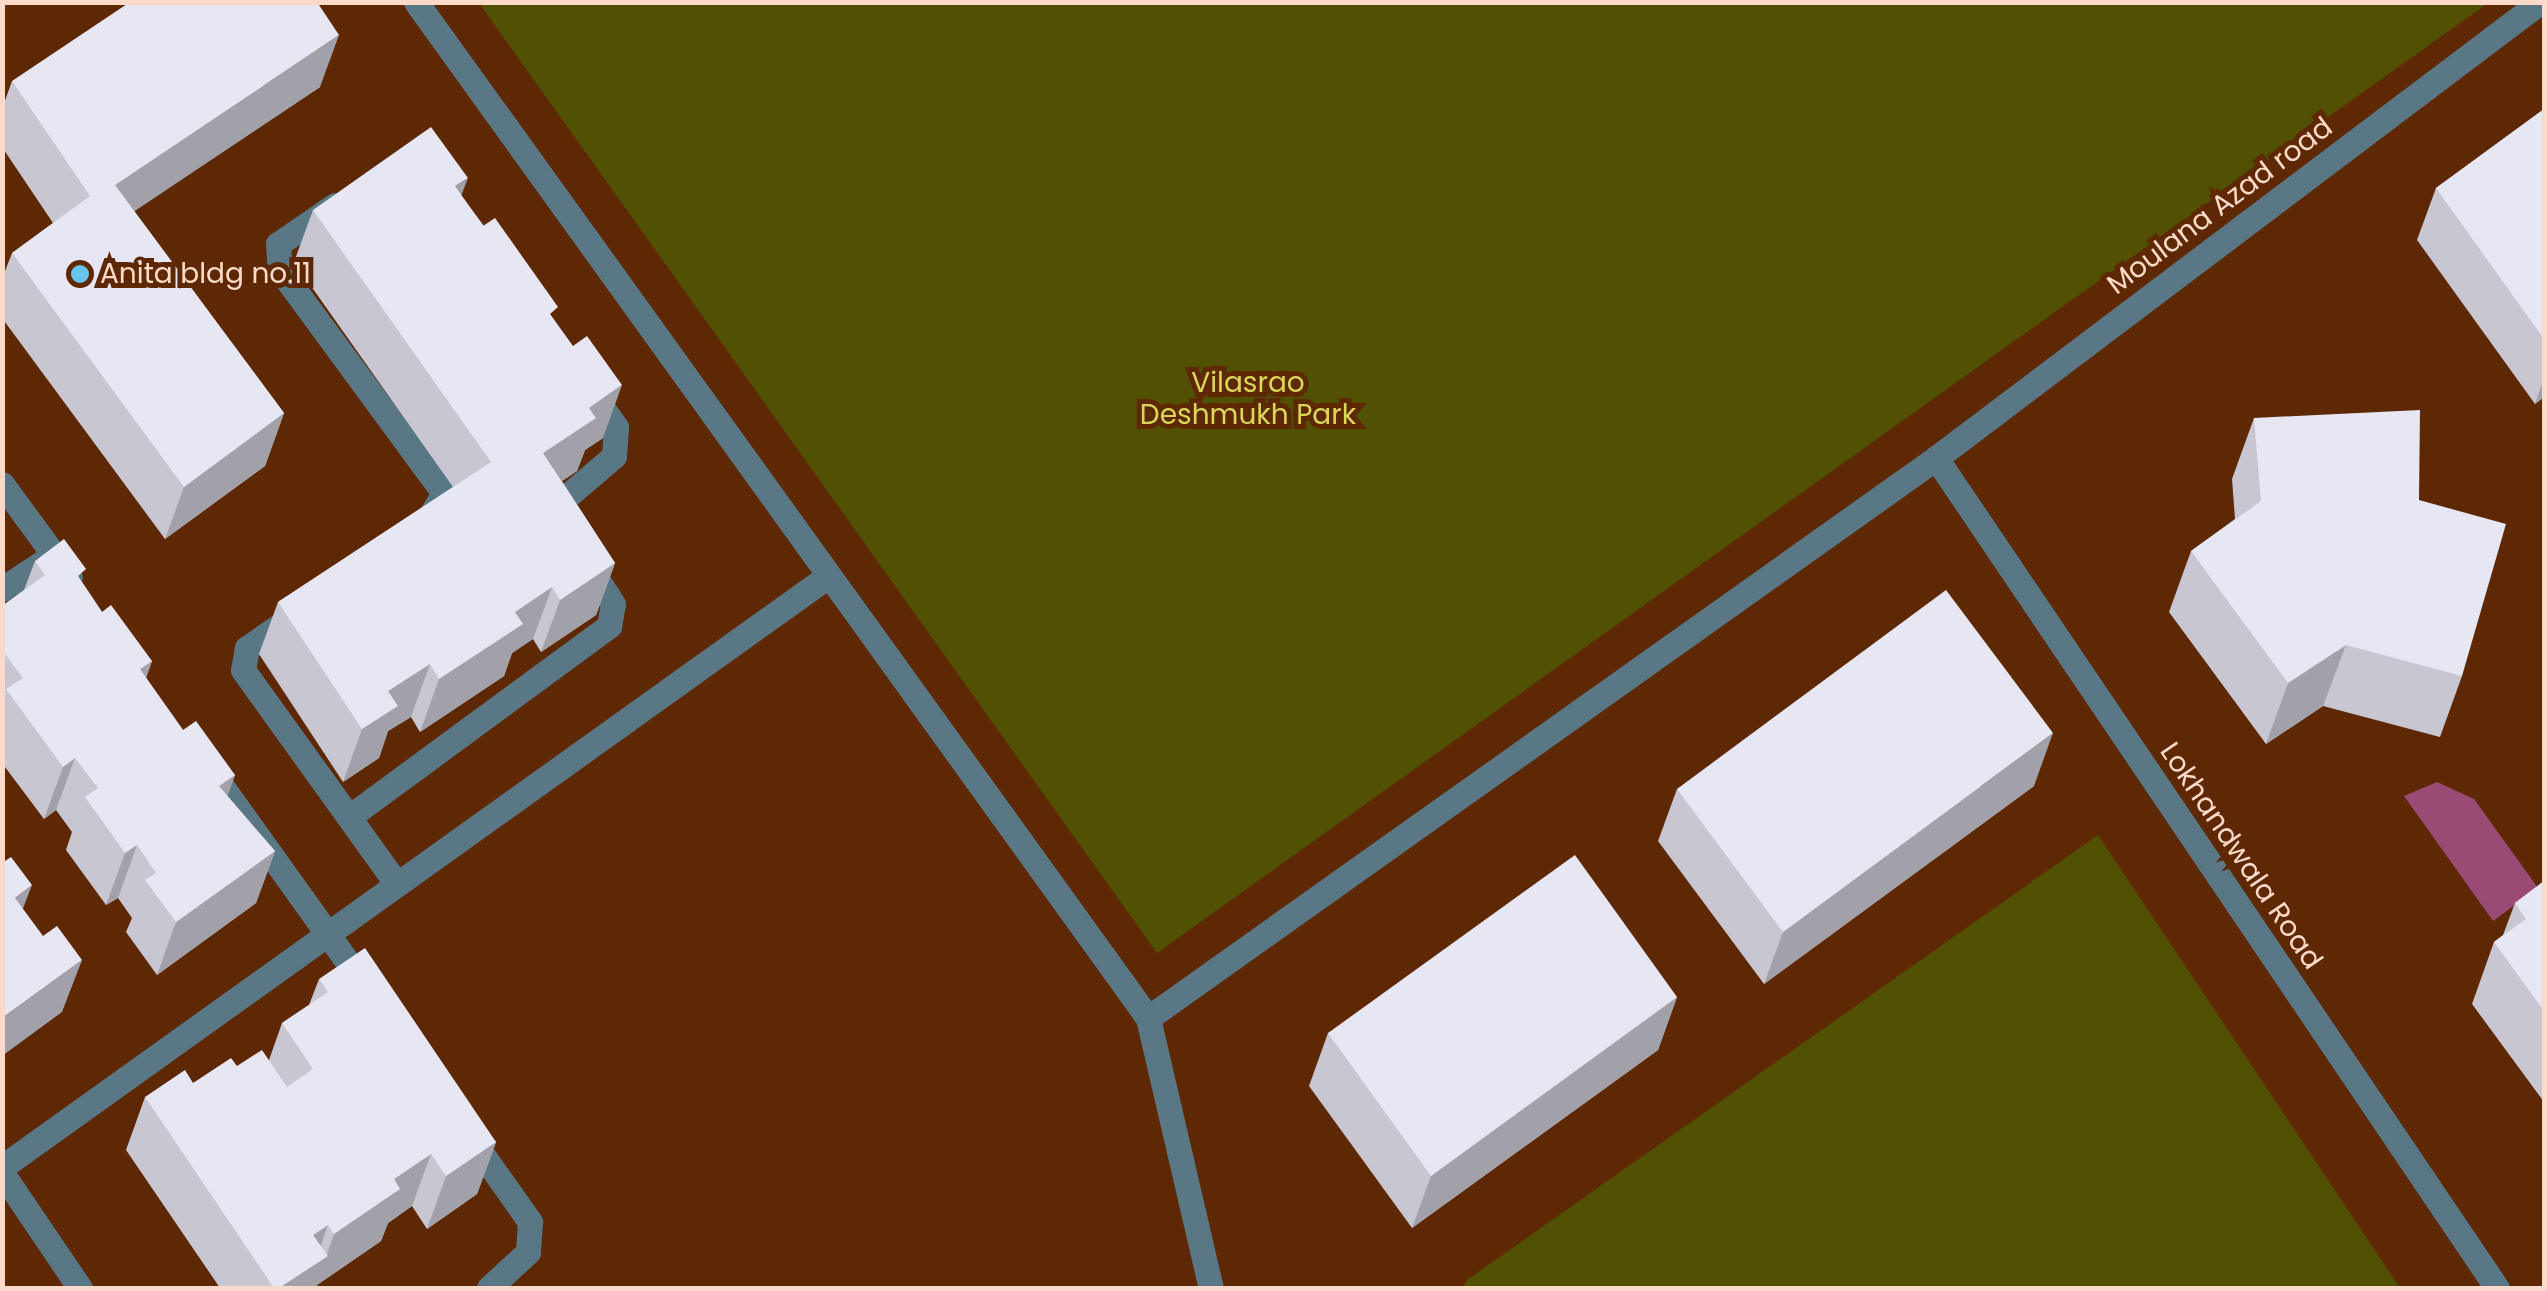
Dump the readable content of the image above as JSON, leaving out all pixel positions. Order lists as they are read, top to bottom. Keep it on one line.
{"streets":{"street":["Moulana Azad road","Lokhandwala Road"]},"crossings":[["Moulana Azad road","Lokhandwala Road"]],"parks":["Vilasrao Deshmukh Park"],"places":["Anita bldg no.11"]}
